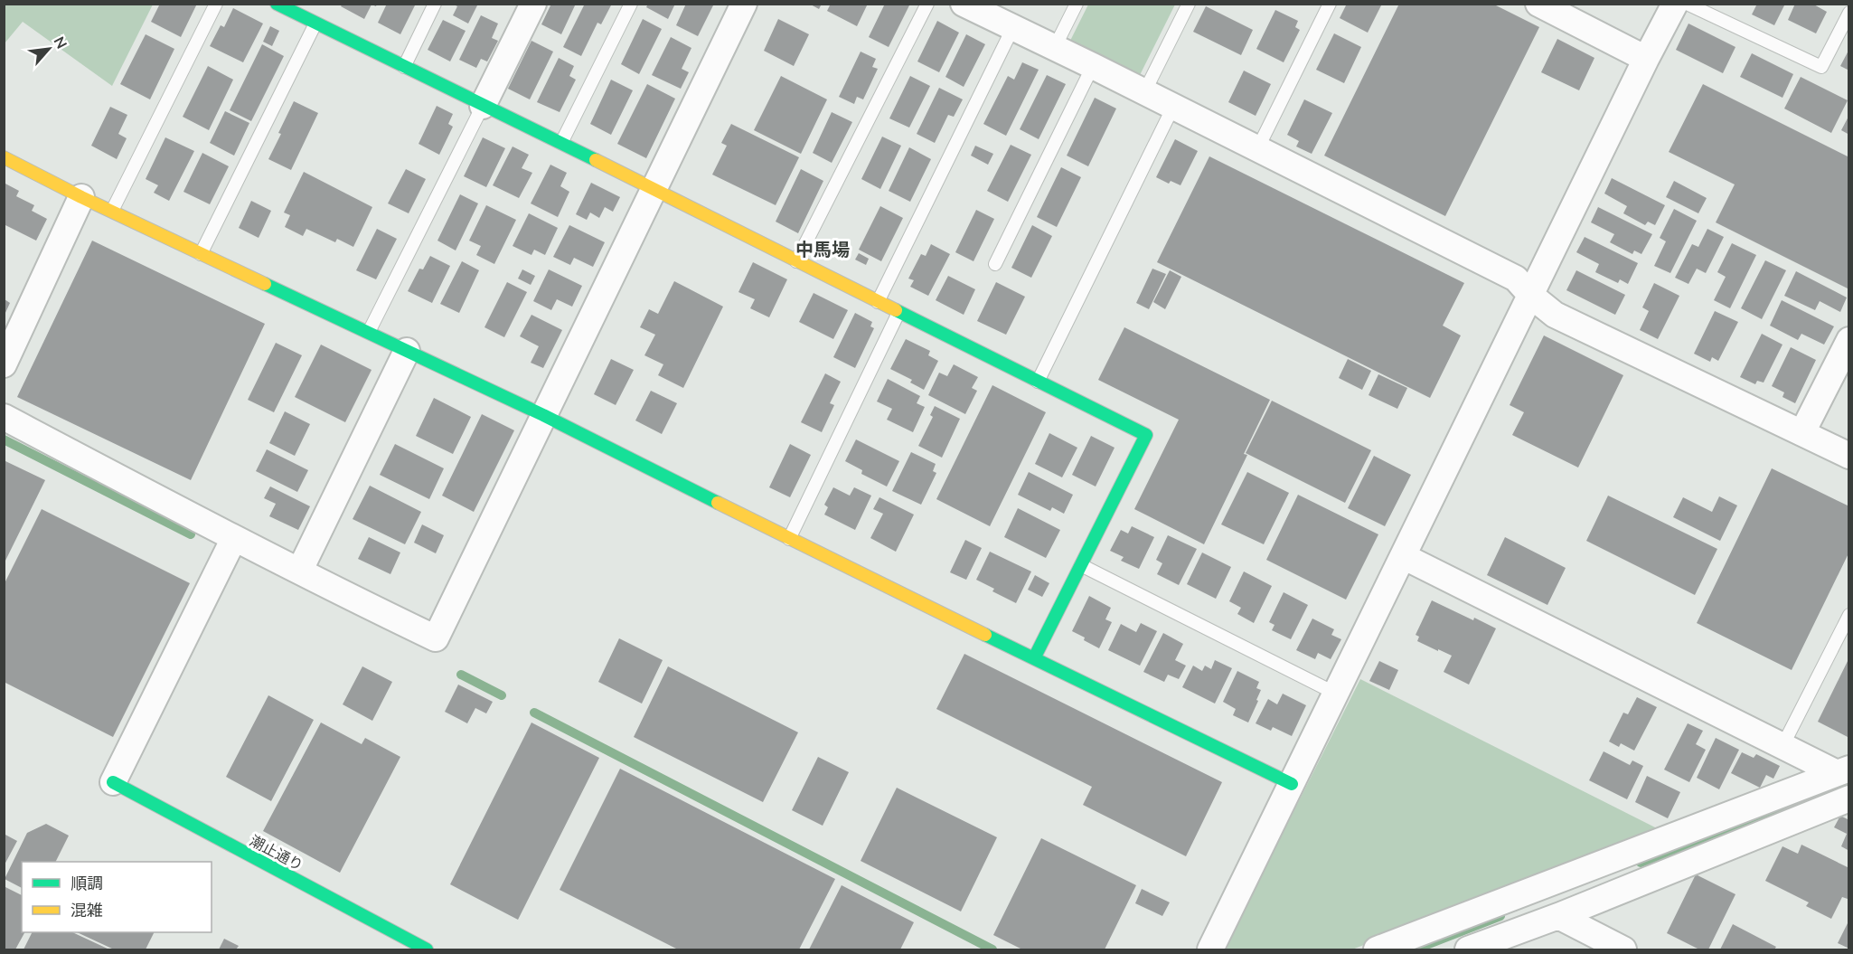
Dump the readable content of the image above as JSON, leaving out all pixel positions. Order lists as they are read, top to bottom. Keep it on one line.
{"streets":{"street":["潮止通り"]},"districts":["中馬場"],"legend":["順調","混雑"],"north":"top right"}
